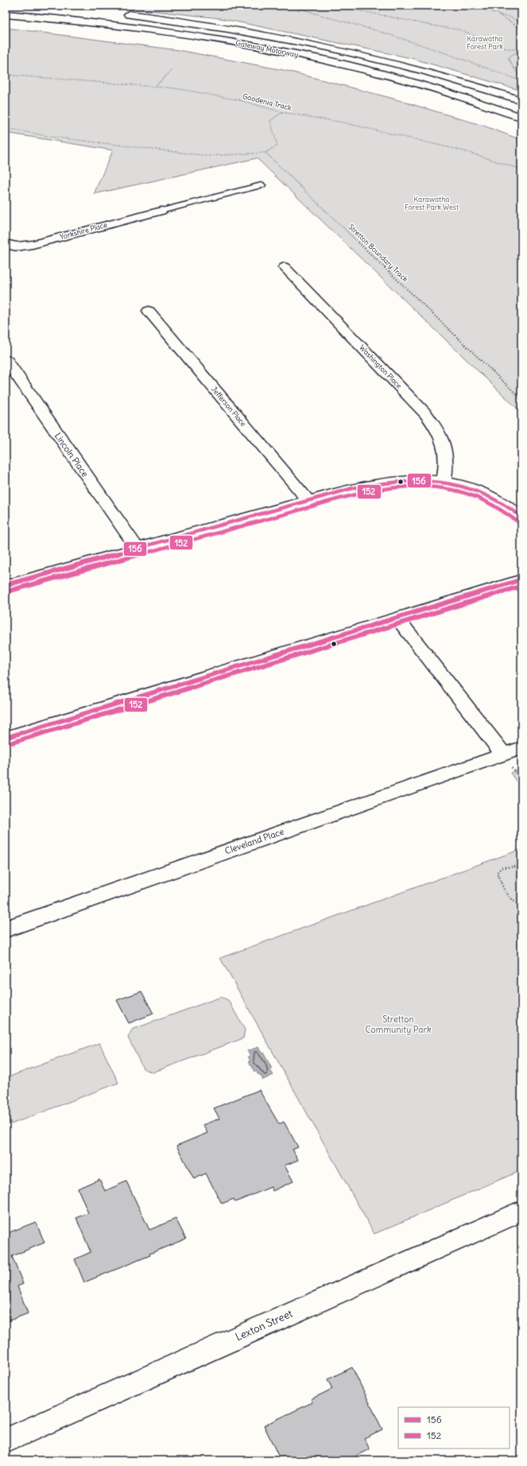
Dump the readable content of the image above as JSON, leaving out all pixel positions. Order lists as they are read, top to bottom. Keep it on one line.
{"streets":{"main road":["Gateway Motorway","Yorkshire Place","Washington Place","Jefferson Place","Lincoln Place","Cleveland Place","Lexton Street"],"path":["Goodenia Track","Stretton Boundary Track"]},"parks":["Karawatha Forest Park","Karawatha Forest Park West","Stretton Community Park"],"lines":["transit line 156","transit line 152"],"legend":["156","152"]}
